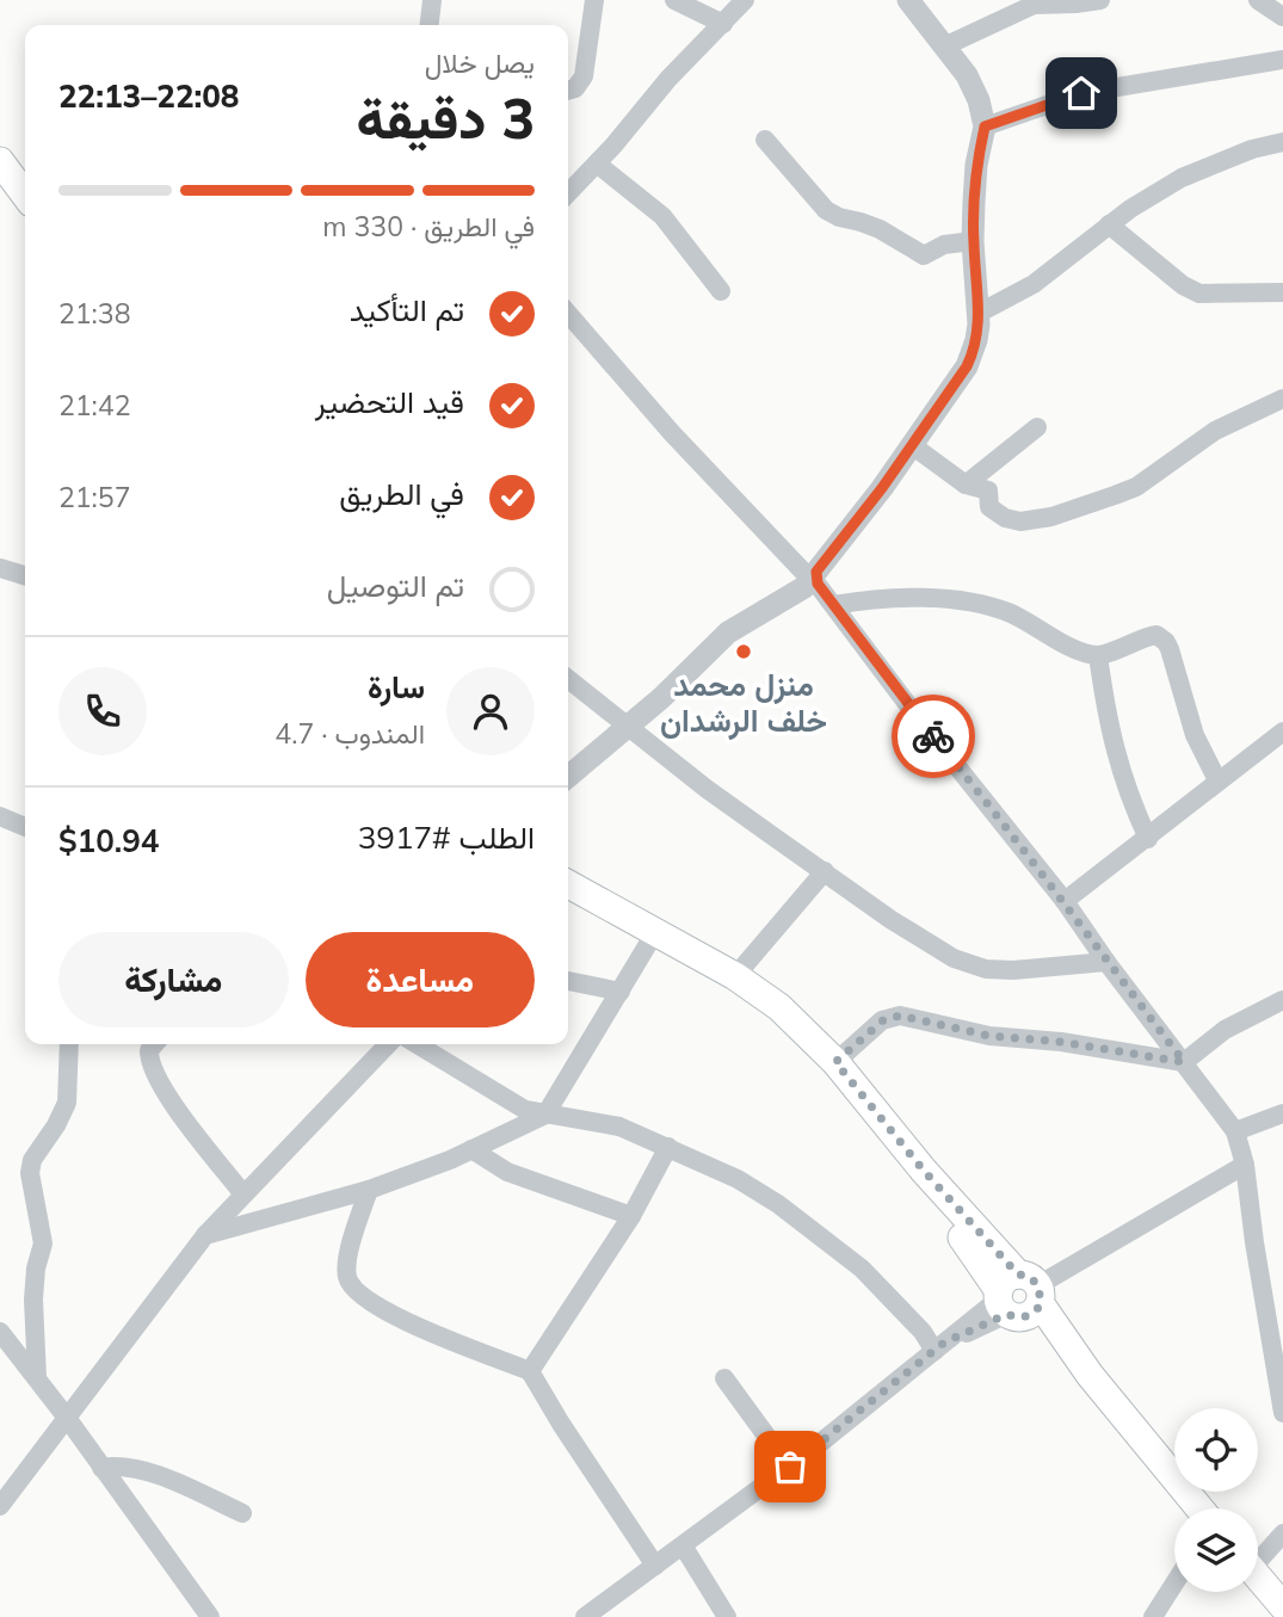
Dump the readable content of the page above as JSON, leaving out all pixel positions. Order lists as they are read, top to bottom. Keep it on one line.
{"places":["منزل محمد خلف الرشدان"],"page":{"heading":["3 دقيقة","يصل خلال","22:08–22:13"],"panel":["سارة","المندوب · 4.7","الطلب #3917","$10.94"],"bar":"في الطريق · 330 m","list":[["تم التأكيد","21:38"],["قيد التحضير","21:42"],["في الطريق","21:57"],"تم التوصيل"],"buttons":["مساعدة","مشاركة"]}}
